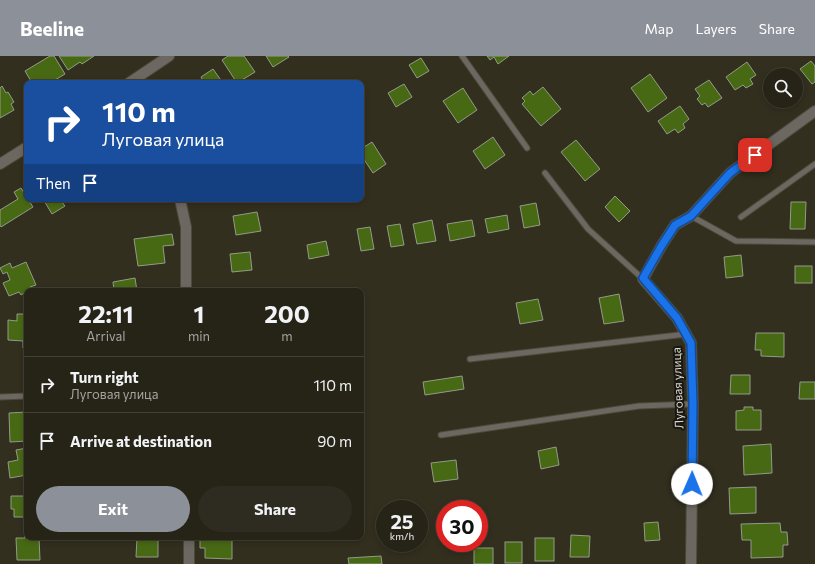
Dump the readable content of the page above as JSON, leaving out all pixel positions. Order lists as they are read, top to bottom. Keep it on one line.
{"streets":{"street":["Луговая улица"]},"page":{"header":"Beeline","nav":["Map","Layers","Share"],"turn":["110 m","Луговая улица"],"then":"Then","eta":["22:11","Arrival","1","min","200","m"],"list":[{"name":"Turn right","note":"Луговая улица","value":"110 m"},{"name":"Arrive at destination","value":"90 m"}],"buttons":["Exit","Share"],"speed":"25 km/h","limit":"30"}}
